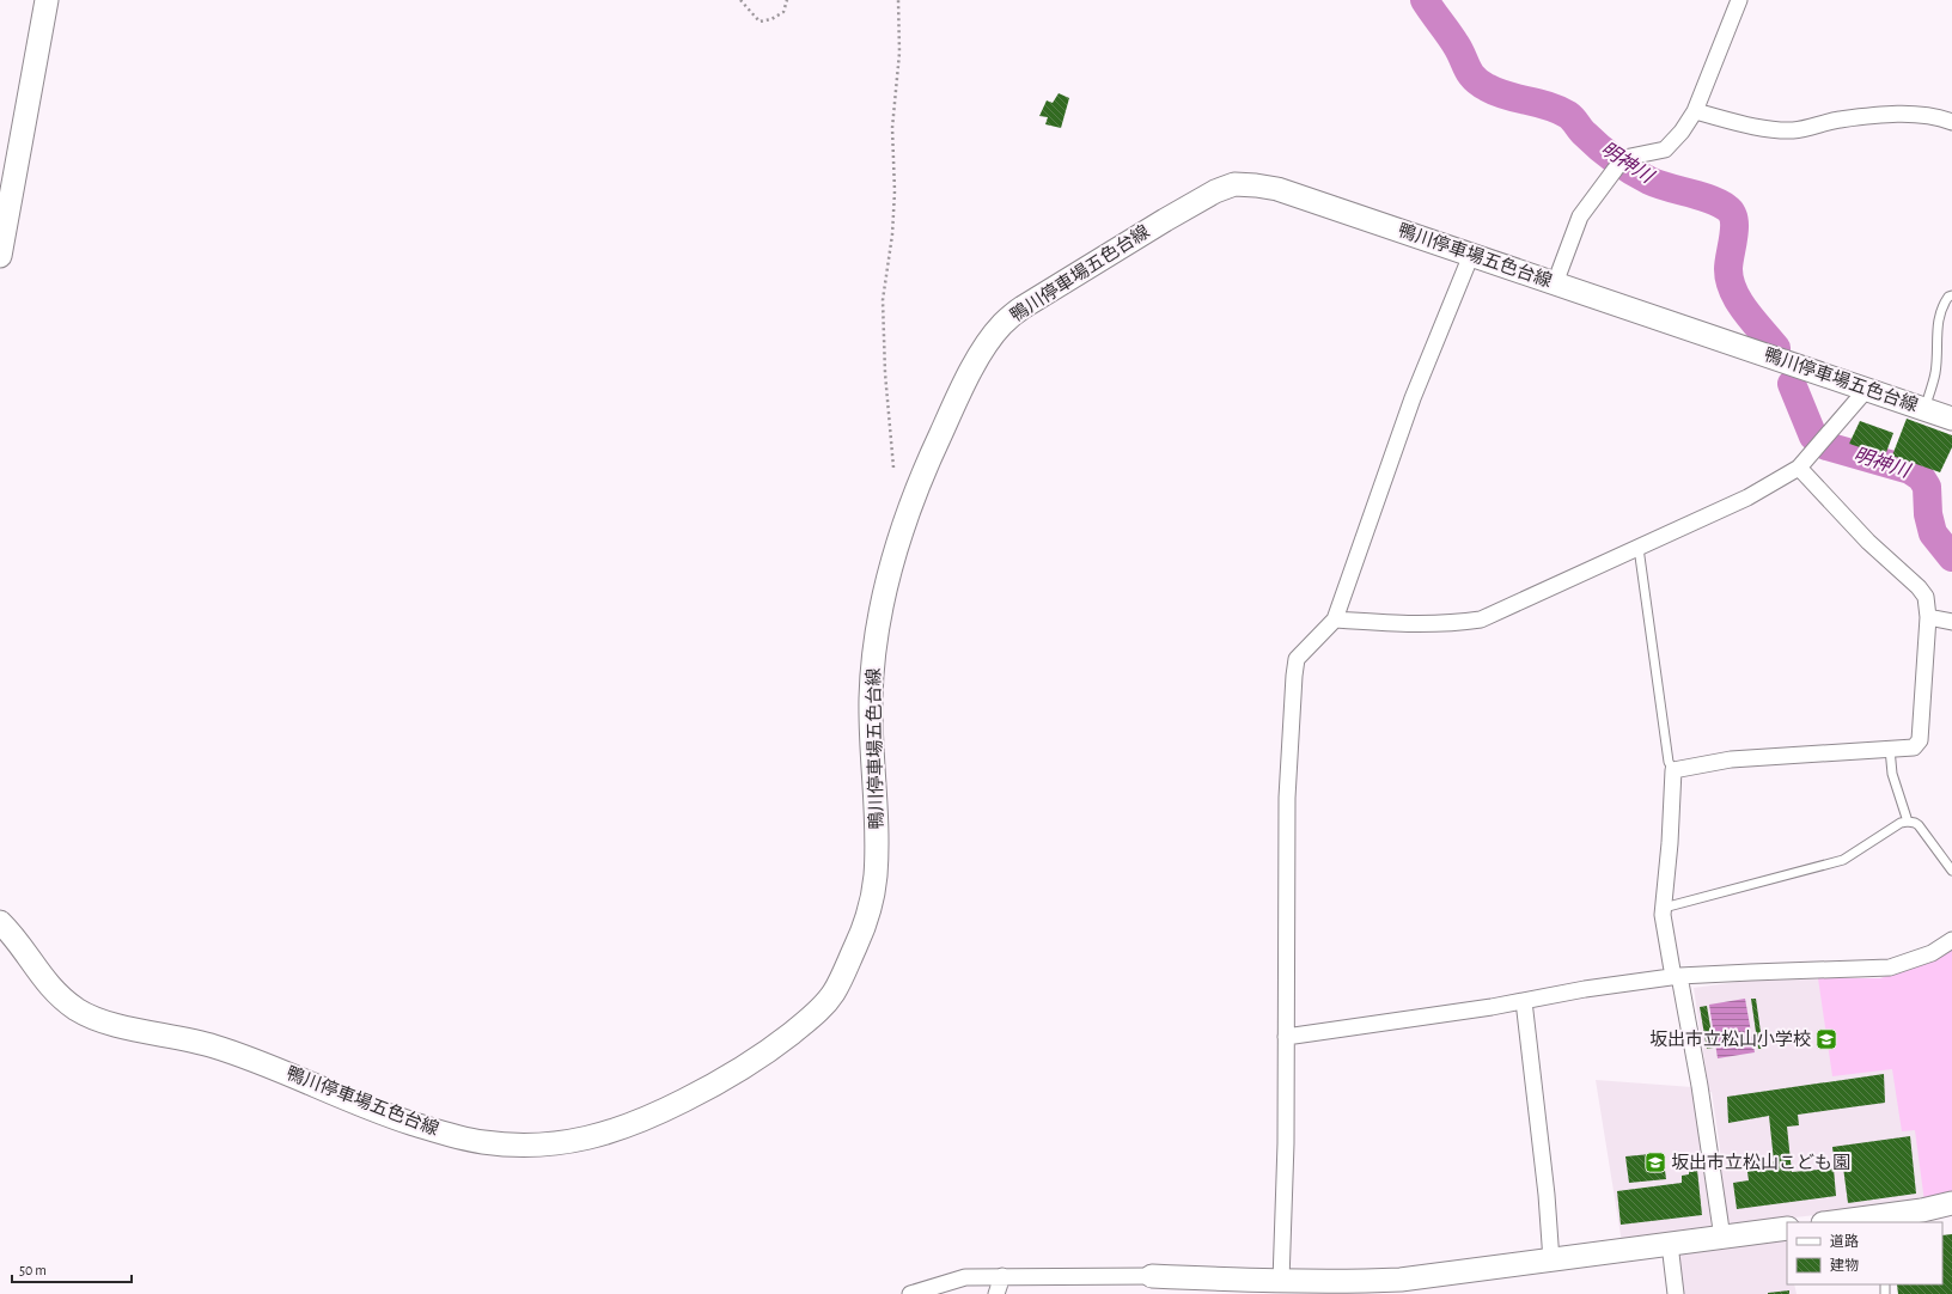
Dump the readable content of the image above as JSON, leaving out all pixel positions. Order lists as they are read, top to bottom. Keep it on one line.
{"streets":{"main road":["鴨川停車場五色台線"]},"water":["明神川"],"places":{"school or university":["坂出市立松山小学校","坂出市立松山こども園"]},"legend":["道路","建物"],"scale_bar":"50 m"}
